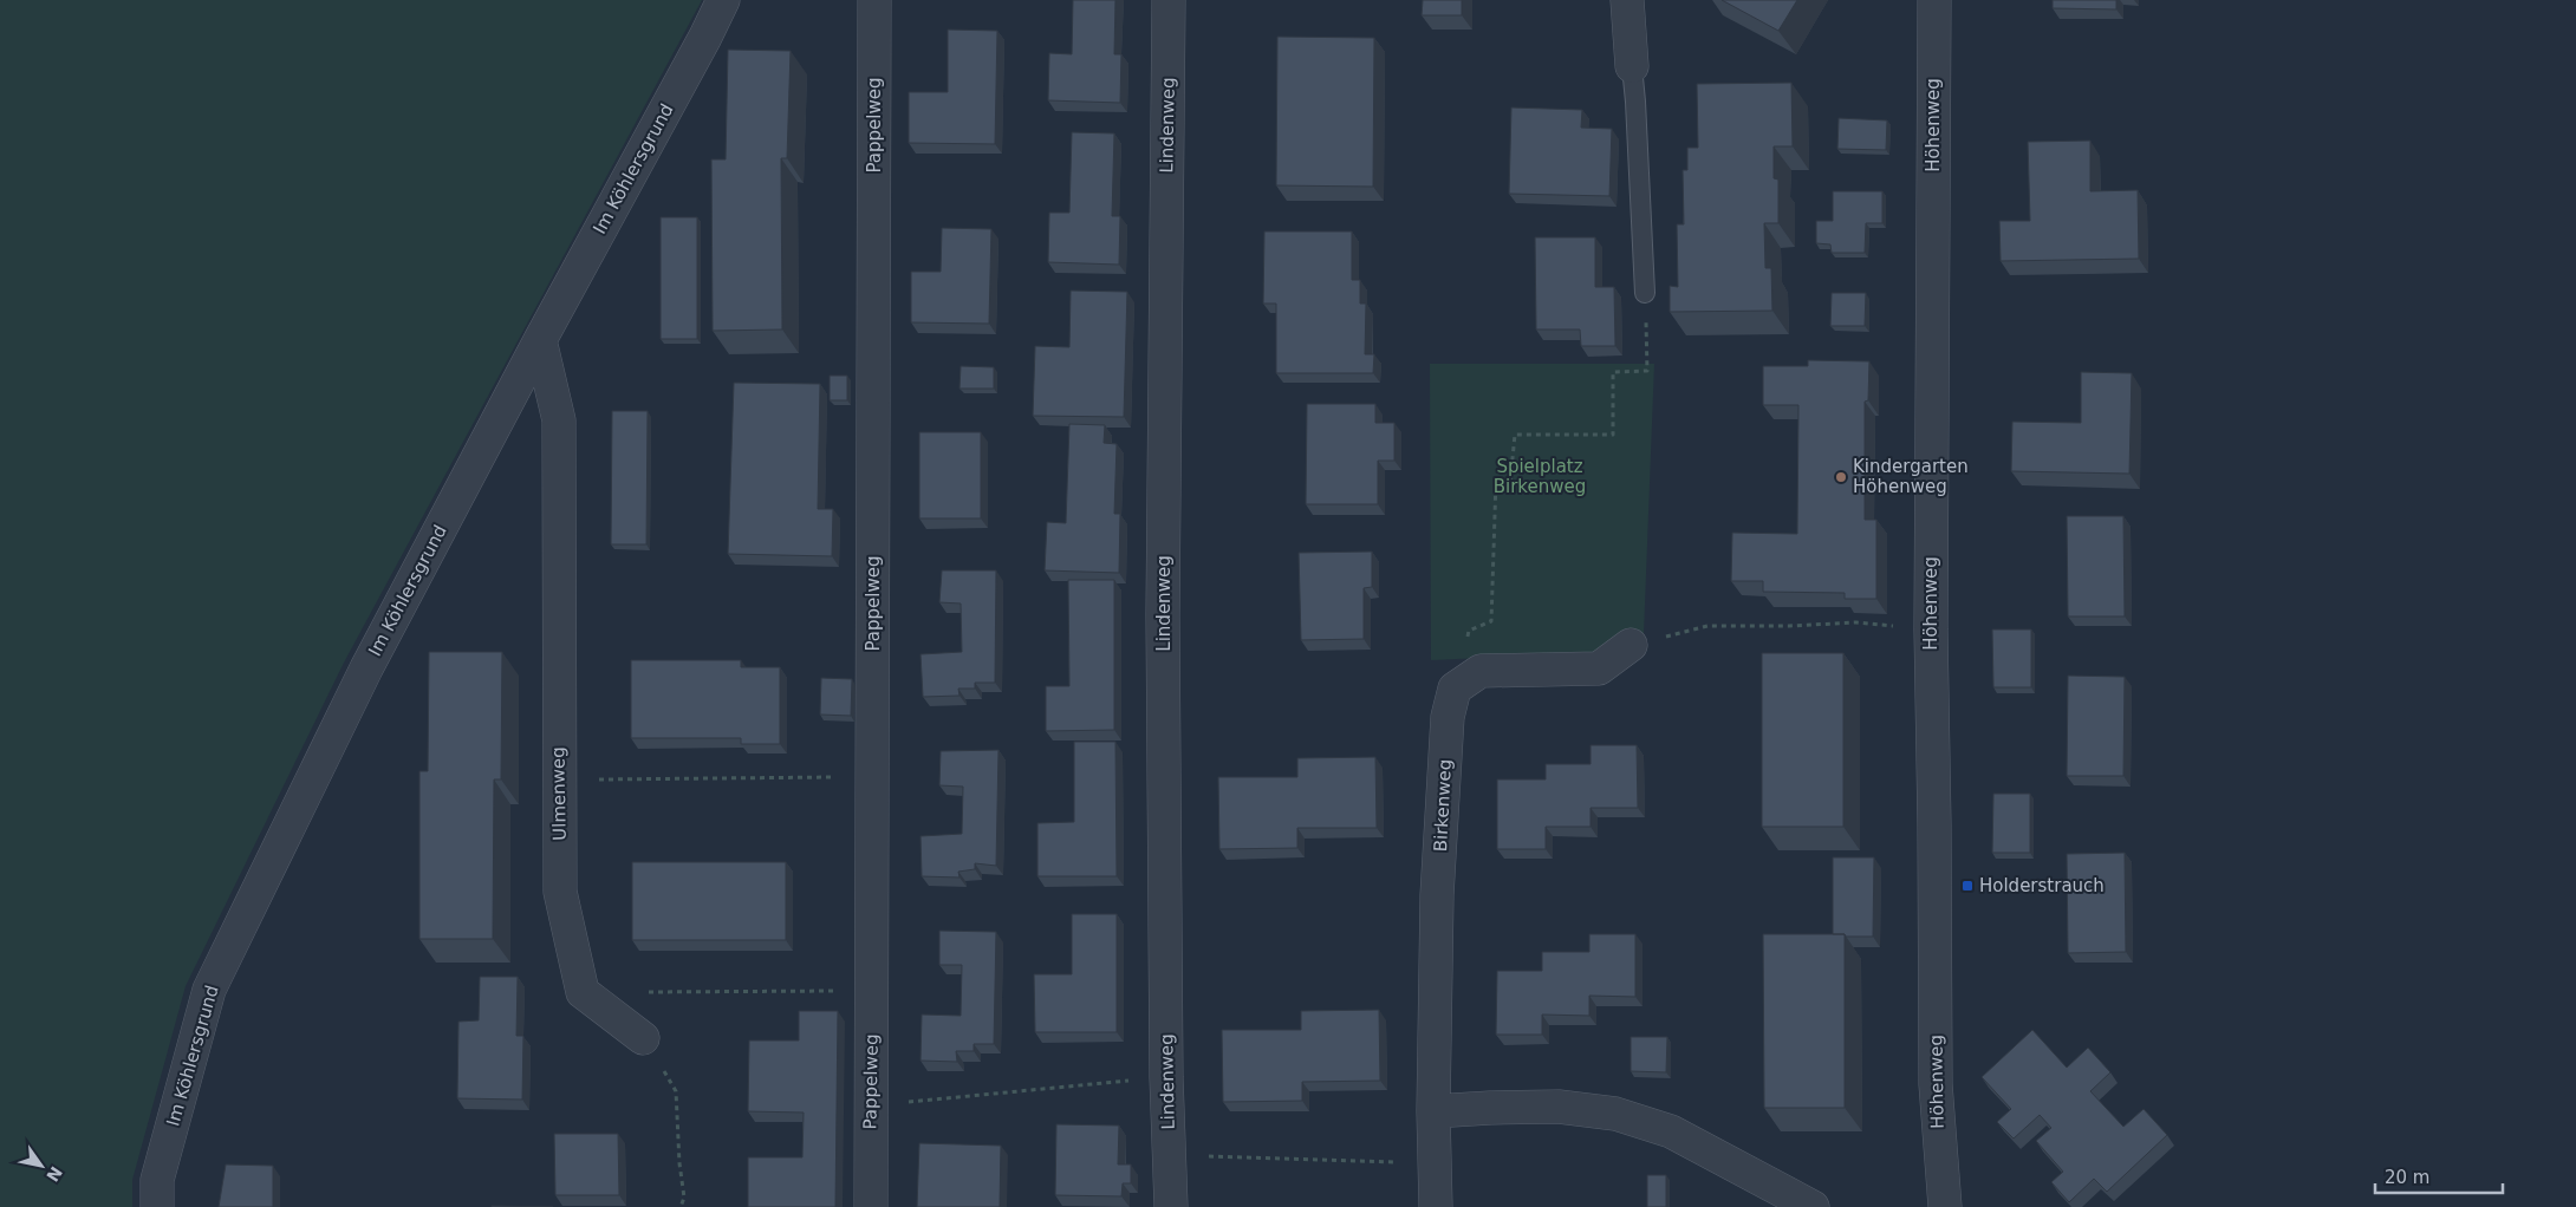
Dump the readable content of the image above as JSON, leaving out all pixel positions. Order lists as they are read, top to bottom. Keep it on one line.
{"streets":{"street":["Pappelweg","Lindenweg","Höhenweg","Im Köhlersgrund","Ulmenweg","Birkenweg"]},"crossings":[["Im Köhlersgrund","Ulmenweg"]],"parks":["Spielplatz Birkenweg"],"places":{"other":["Kindergarten Höhenweg"],"transit":["Holderstrauch"]},"scale_bar":"20 m","north":"bottom right"}
